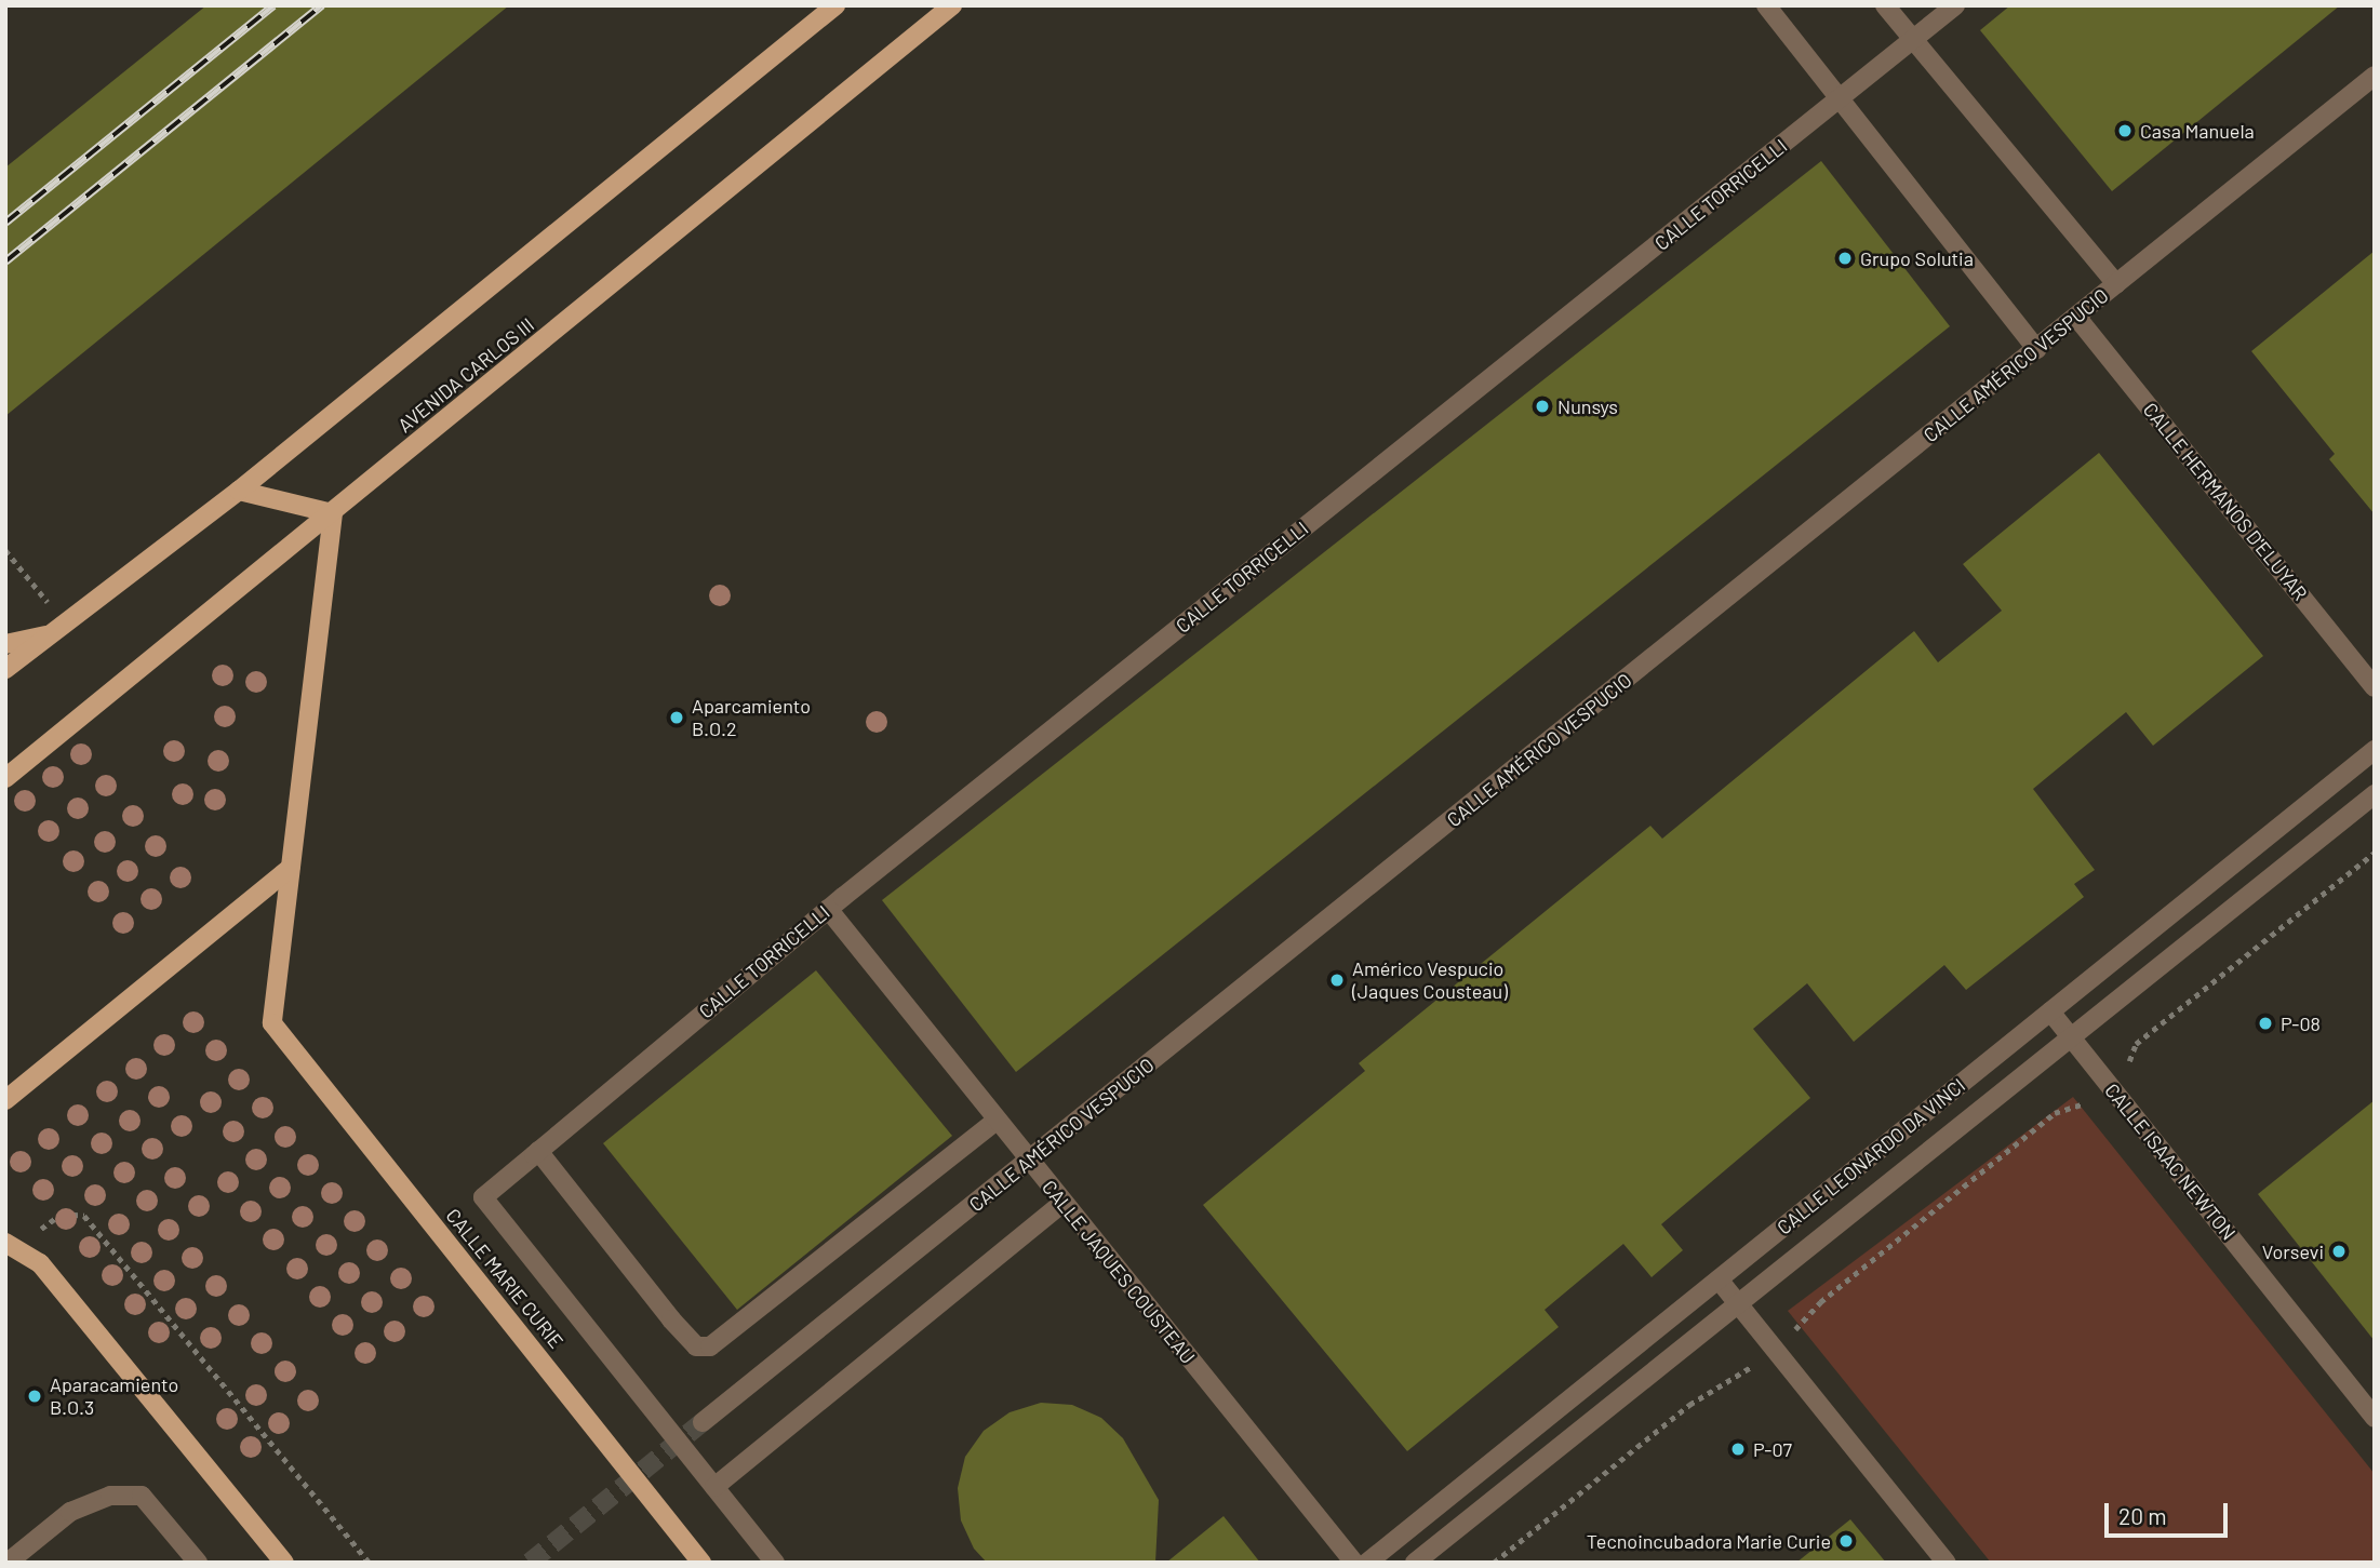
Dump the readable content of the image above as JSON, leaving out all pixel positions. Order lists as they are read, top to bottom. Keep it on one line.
{"streets":{"main road":["AVENIDA CARLOS III","CALLE MARIE CURIE"],"street":["CALLE TORRICELLI","CALLE AMÉRICO VESPUCIO","CALLE HERMANOS D'ELUYAR","CALLE LEONARDO DA VINCI","CALLE ISAAC NEWTON","CALLE JAQUES COUSTEAU"]},"crossings":[["CALLE TORRICELLI","CALLE JAQUES COUSTEAU"],["CALLE AMÉRICO VESPUCIO","CALLE HERMANOS D'ELUYAR"],["CALLE AMÉRICO VESPUCIO","CALLE JAQUES COUSTEAU"],["CALLE LEONARDO DA VINCI","CALLE ISAAC NEWTON"]],"places":["Casa Manuela","Grupo Solutia","Nunsys","Aparcamiento B.O.2","Américo Vespucio (Jaques Cousteau)","P-08","Vorsevi","Aparacamiento B.O.3","P-07","Tecnoincubadora Marie Curie"],"scale_bar":"20 m"}
